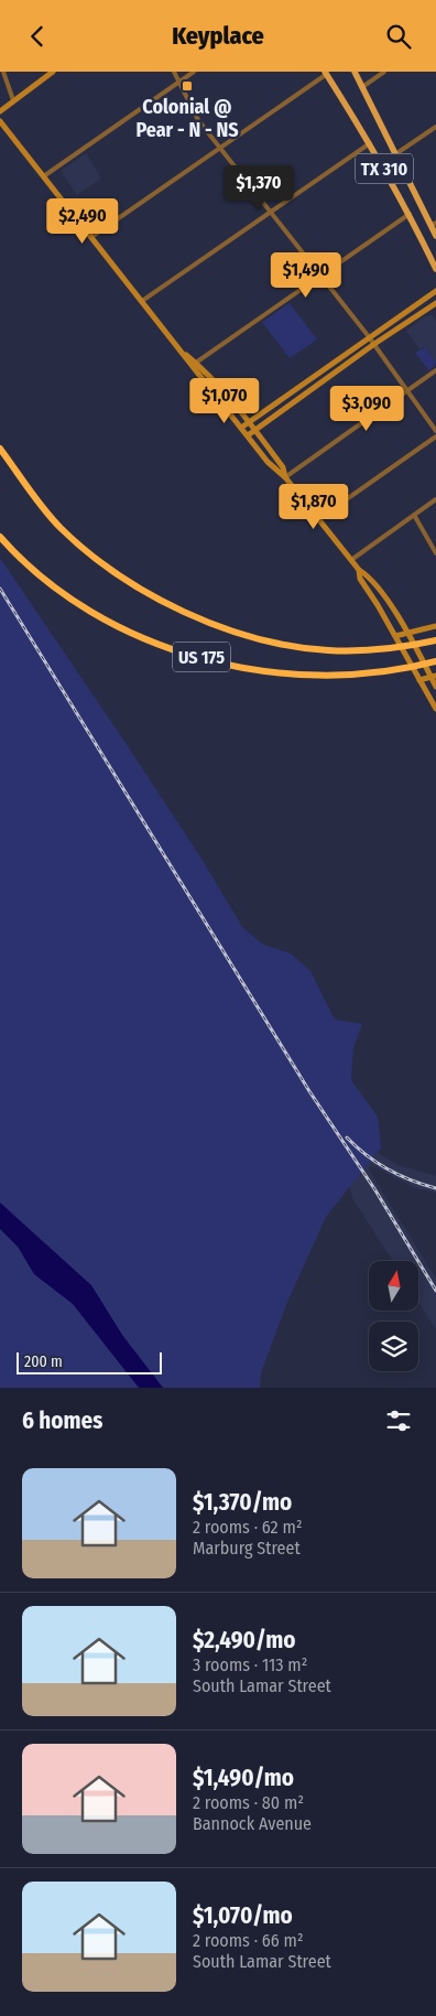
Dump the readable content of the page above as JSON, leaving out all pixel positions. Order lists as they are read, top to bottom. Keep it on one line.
{"streets":{"highway":["US 175"],"main road":["TX 310"]},"places":{"transit":["Colonial @ Pear - N - NS"]},"scale_bar":"200 m","north":"top","page":{"header":"Keyplace","price":["$1,370","$2,490","$1,490","$1,070","$3,090","$1,870"],"scale":"200 m","heading":"6 homes","list":[{"name":"$1,370/mo","note":"2 rooms · 62 m² · Marburg Street"},{"name":"$2,490/mo","note":"3 rooms · 113 m² · South Lamar Street"},{"name":"$1,490/mo","note":"2 rooms · 80 m² · Bannock Avenue"},{"name":"$1,070/mo","note":"2 rooms · 66 m² · South Lamar Street"}]}}
